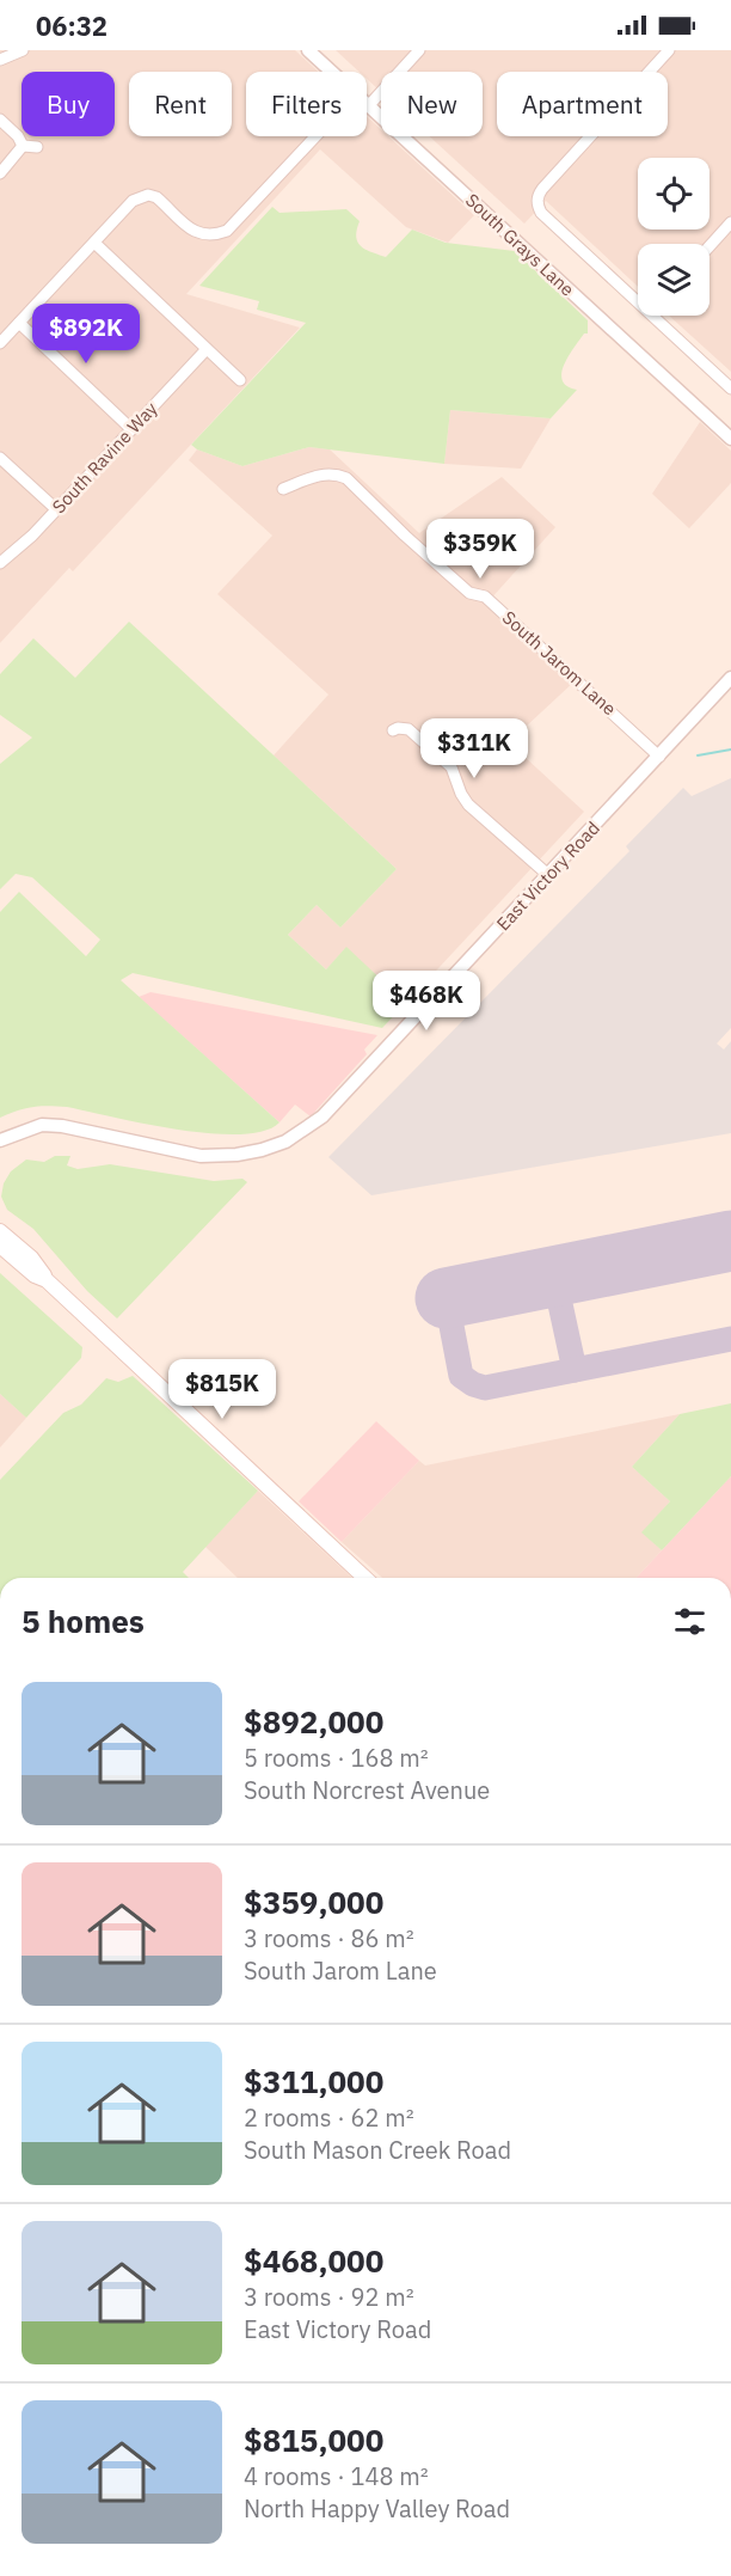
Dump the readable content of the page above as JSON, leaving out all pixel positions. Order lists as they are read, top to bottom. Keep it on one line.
{"streets":{"street":["South Grays Lane","South Ravine Way","South Jarom Lane","East Victory Road"]},"crossings":[["South Jarom Lane","East Victory Road"]],"page":{"status":"06:32","chip":["Buy","Rent","Filters","New","Apartment"],"price":["$892K","$359K","$311K","$468K","$815K"],"heading":"5 homes","list":[{"name":"$892,000","note":"5 rooms · 168 m² · South Norcrest Avenue"},{"name":"$359,000","note":"3 rooms · 86 m² · South Jarom Lane"},{"name":"$311,000","note":"2 rooms · 62 m² · South Mason Creek Road"},{"name":"$468,000","note":"3 rooms · 92 m² · East Victory Road"},{"name":"$815,000","note":"4 rooms · 148 m² · North Happy Valley Road"}]}}
